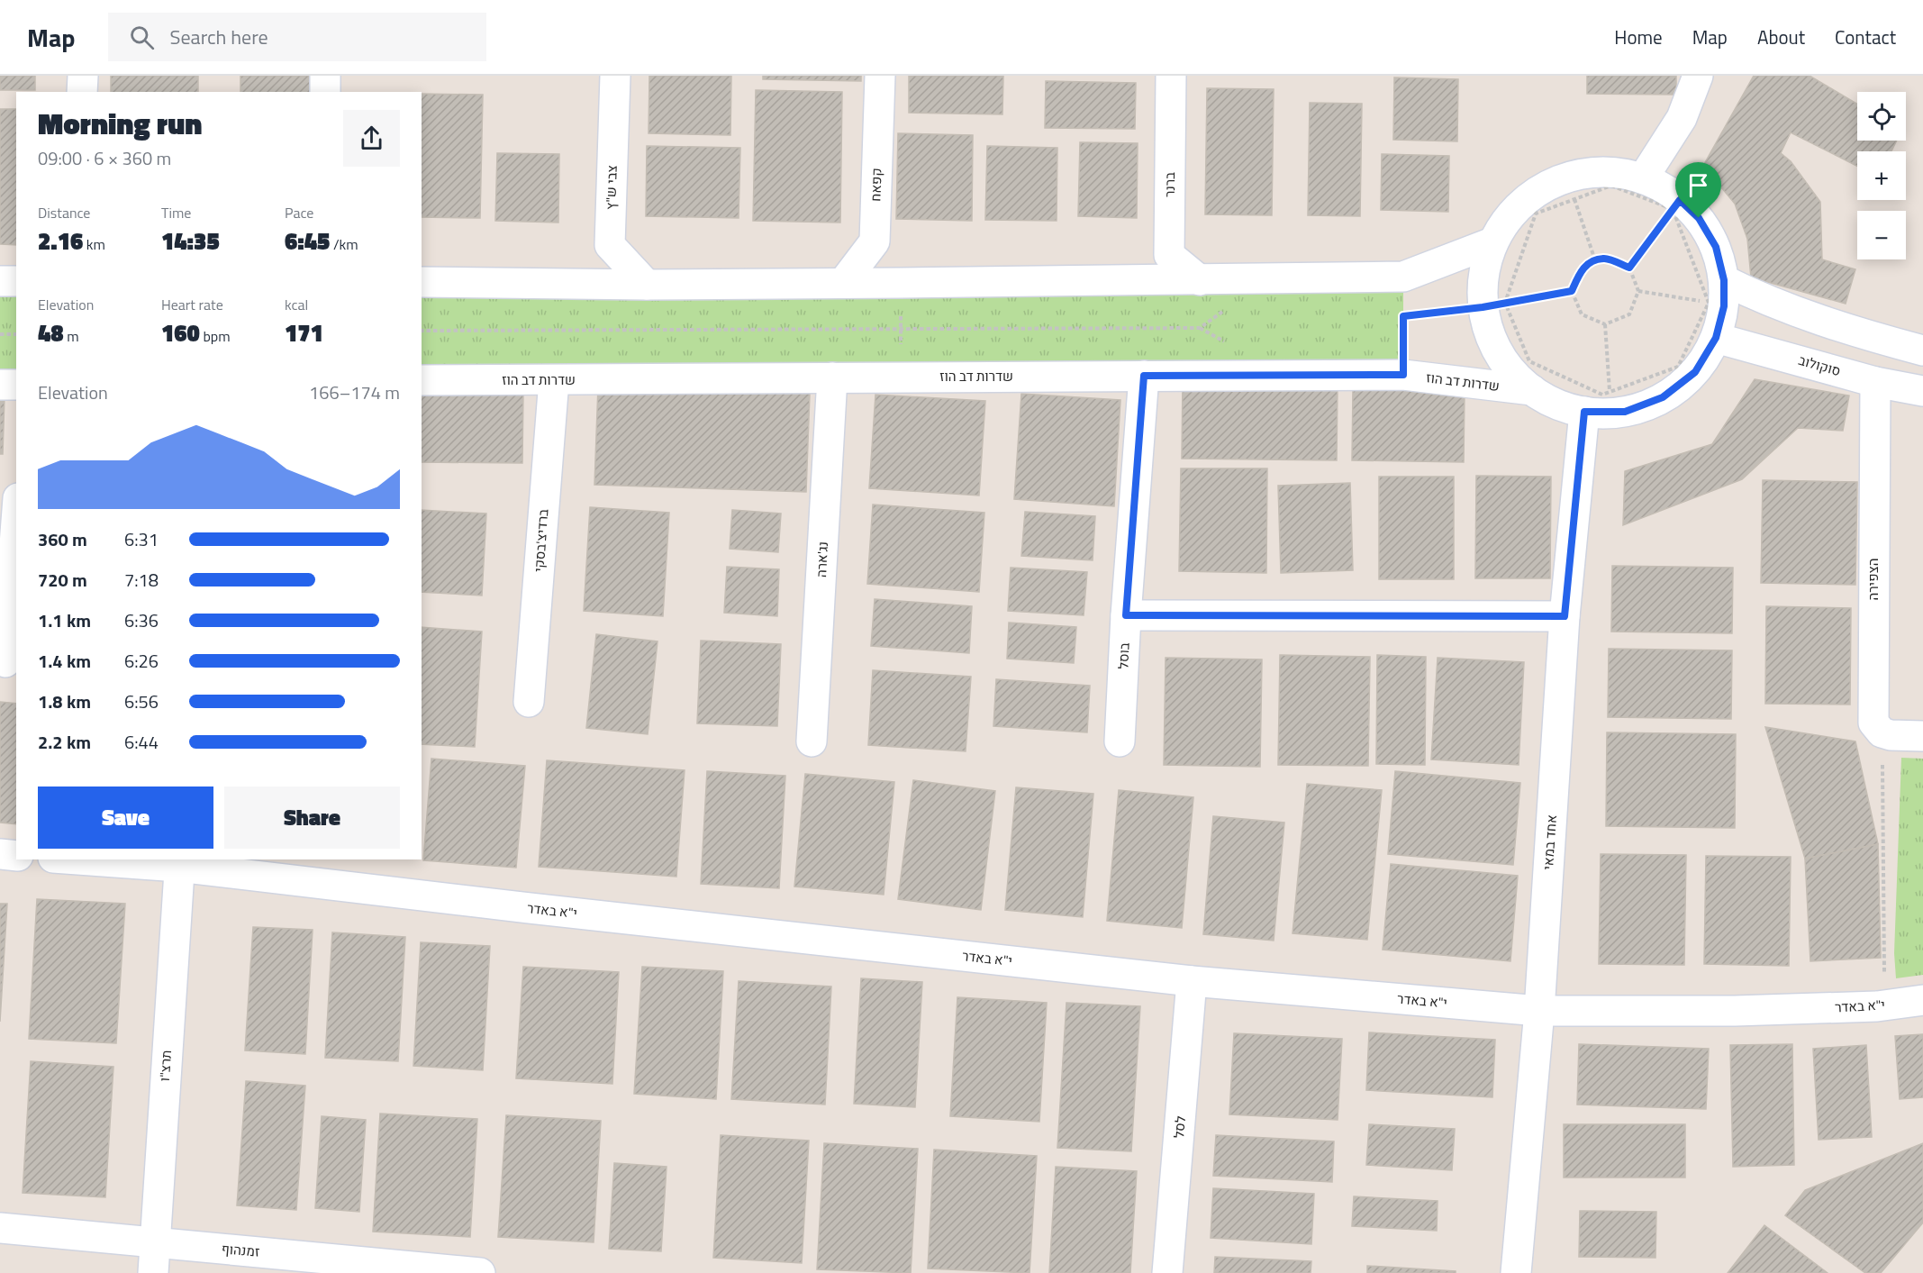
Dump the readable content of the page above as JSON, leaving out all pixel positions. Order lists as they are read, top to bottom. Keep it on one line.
{"streets":{"street":["קפאח","ברנר","צבי ש\"ץ","סוקולוב","שדרות דב הוז","ברדיצ'בסקי","נג'ארה","הצפירה","בוסל","אחד במאי","י\"א באדר","תרצ\"ו","לסל","זמנהוף"]},"crossings":[["סוקולוב","הצפירה"],["שדרות דב הוז","ברדיצ'בסקי"],["שדרות דב הוז","נג'ארה"],["שדרות דב הוז","בוסל"],["אחד במאי","י\"א באדר"],["י\"א באדר","תרצ\"ו"],["י\"א באדר","לסל"],["תרצ\"ו","זמנהוף"]],"page":{"header":"Map","search":"Search here","nav":["Home","Map","About","Contact"],"map_buttons":["+","−"],"heading":["Morning run","09:00 · 6 × 360 m"],"stats":[["Distance","2.16 km"],["Time","14:35"],["Pace","6:45 /km"],["Elevation","48 m"],["Heart rate","160 bpm"],["kcal","171"]],"chart":["Elevation","166–174 m"],"list":[{"name":"360 m","note":"6:31"},{"name":"720 m","note":"7:18"},{"name":"1.1 km","note":"6:36"},{"name":"1.4 km","note":"6:26"},{"name":"1.8 km","note":"6:56"},{"name":"2.2 km","note":"6:44"}],"buttons":["Save","Share"]}}
